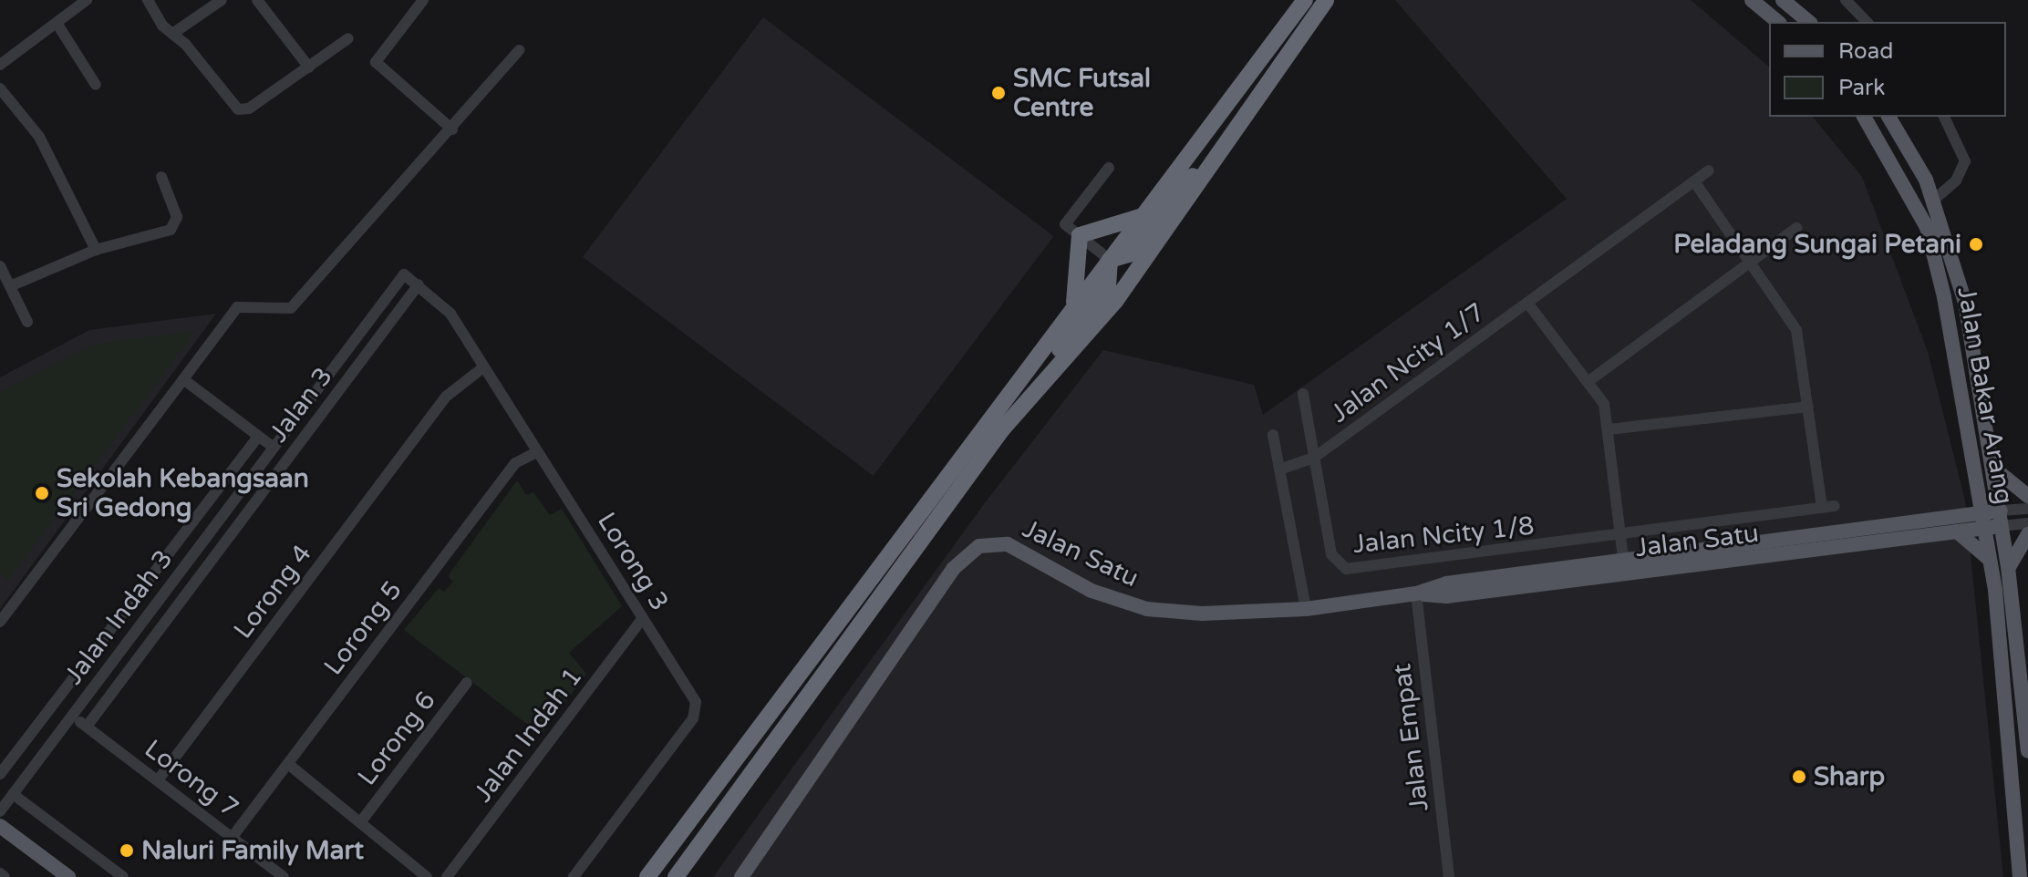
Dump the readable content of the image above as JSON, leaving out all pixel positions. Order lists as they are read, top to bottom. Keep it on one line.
{"streets":{"main road":["Jalan Bakar Arang","Jalan Satu"],"street":["Jalan Ncity 1/7","Jalan 3","Jalan Ncity 1/8","Lorong 3","Lorong 4","Jalan Indah 3","Lorong 5","Jalan Indah 1","Jalan Empat","Lorong 6","Lorong 7"]},"crossings":[["Jalan Ncity 1/7","Jalan Ncity 1/8"],["Jalan Bakar Arang","Jalan Satu"],["Jalan 3","Lorong 3"],["Jalan 3","Lorong 7"],["Jalan Satu","Jalan Empat"],["Lorong 3","Lorong 4"],["Lorong 3","Jalan Indah 3"],["Lorong 3","Lorong 5"],["Lorong 3","Jalan Indah 1"],["Lorong 4","Lorong 7"],["Jalan Indah 3","Lorong 7"],["Lorong 5","Lorong 7"]],"places":["SMC Futsal Centre","Peladang Sungai Petani","Sekolah Kebangsaan Sri Gedong","Sharp","Naluri Family Mart"],"legend":["Road","Park"]}
